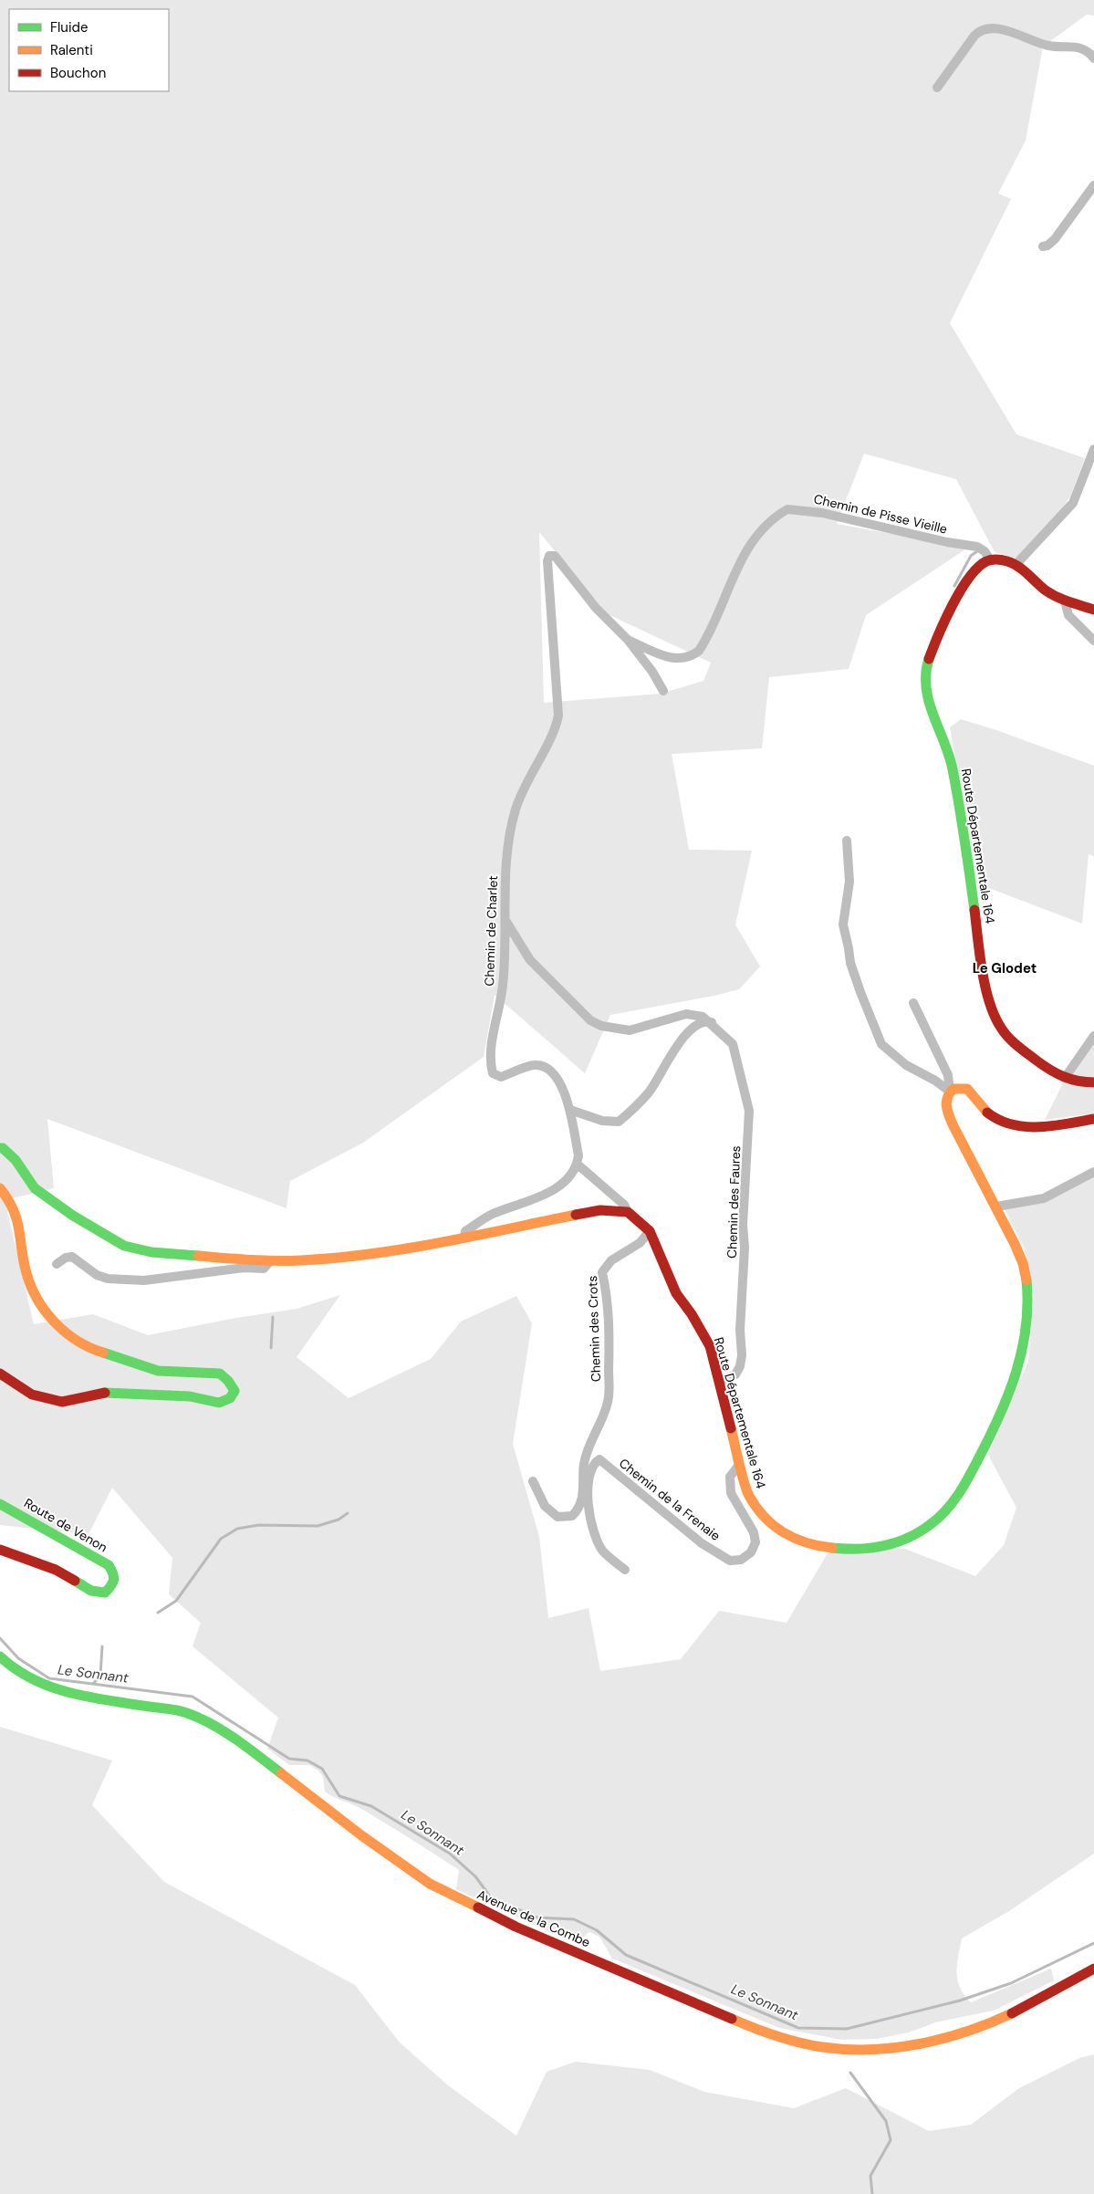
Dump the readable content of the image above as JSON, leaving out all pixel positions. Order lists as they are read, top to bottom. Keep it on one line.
{"streets":{"street":["Chemin de Pisse Vieille","Route Départementale 164","Chemin de Charlet","Chemin des Faures","Chemin des Crots","Chemin de la Frenaie","Route de Venon","Avenue de la Combe"]},"crossings":[["Chemin de Pisse Vieille","Route Départementale 164"],["Chemin de Pisse Vieille","Chemin de Charlet"],["Route Départementale 164","Chemin des Faures"],["Route Départementale 164","Chemin des Crots"],["Route Départementale 164","Chemin de la Frenaie"]],"districts":["Le Glodet"],"water":["Le Sonnant"],"legend":["Fluide","Ralenti","Bouchon"]}
